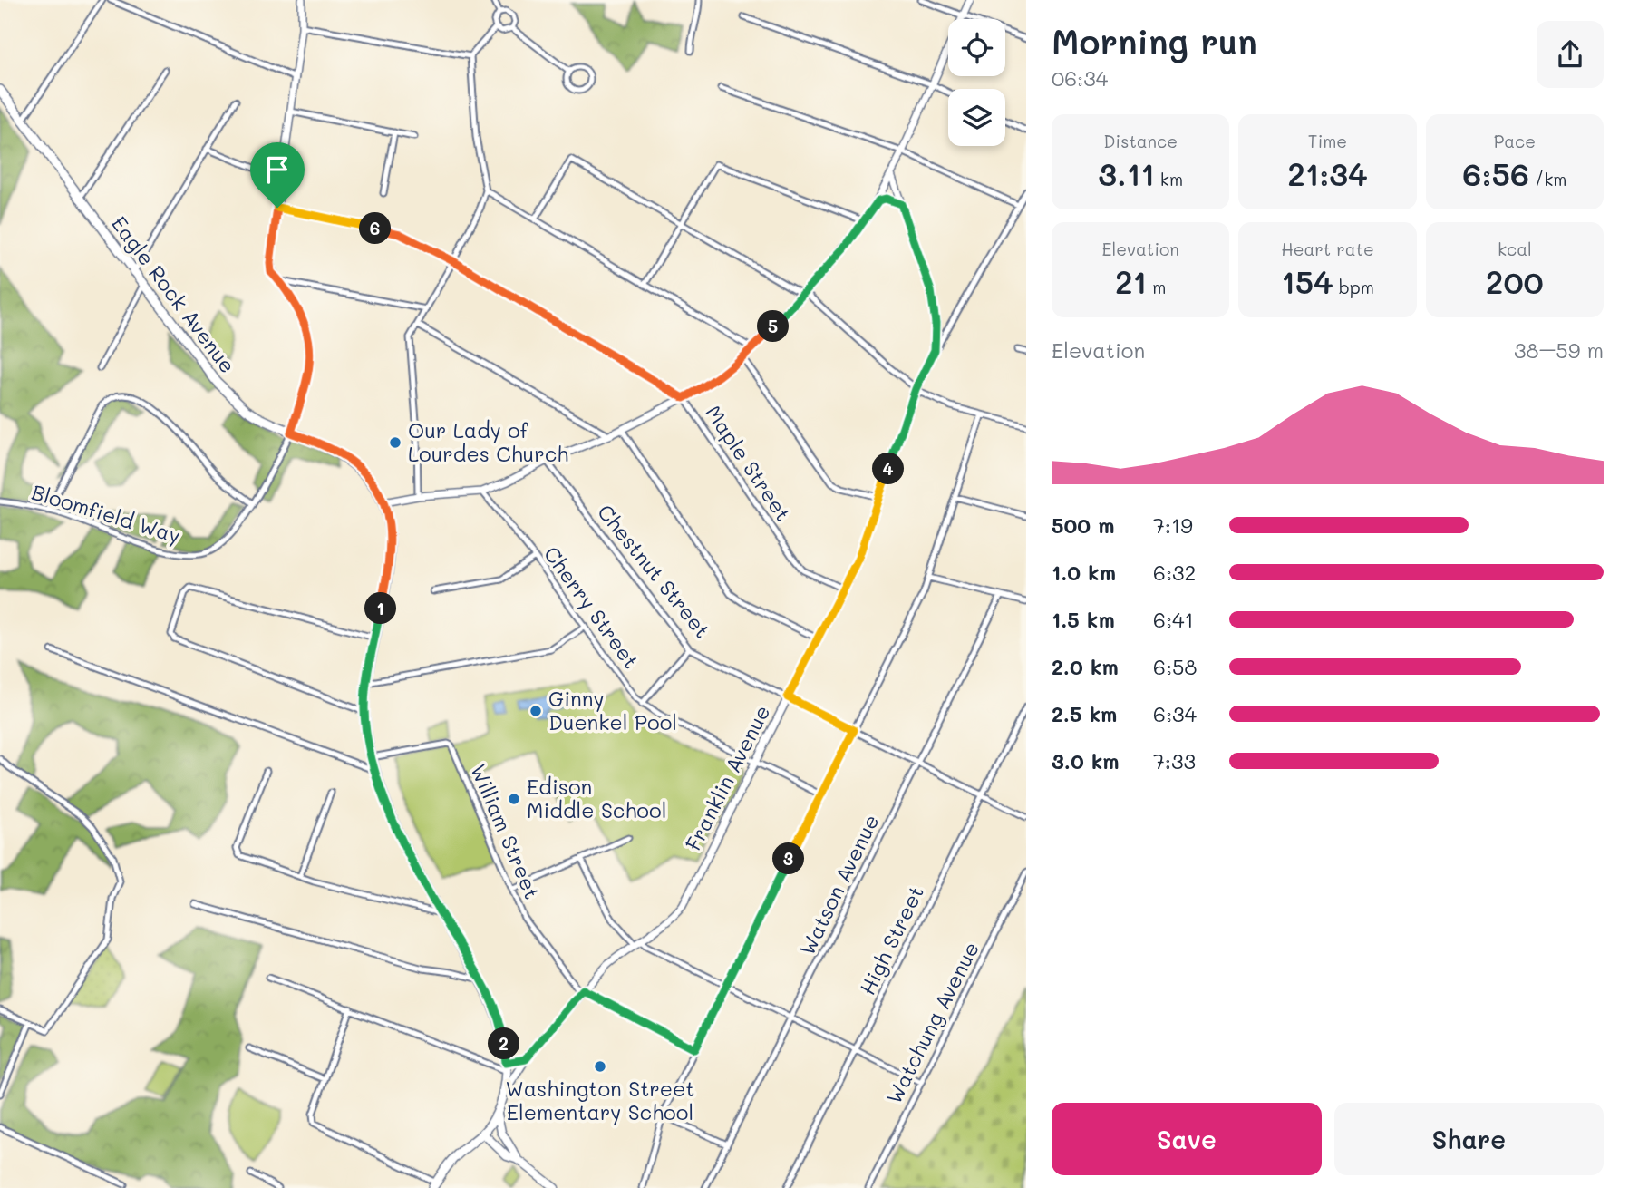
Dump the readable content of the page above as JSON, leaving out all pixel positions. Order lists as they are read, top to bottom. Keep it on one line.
{"streets":{"main road":["Eagle Rock Avenue"],"street":["Maple Street","Bloomfield Way","Chestnut Street","Cherry Street","Franklin Avenue","William Street","Watson Avenue","High Street","Watchung Avenue"]},"crossings":[["Eagle Rock Avenue","Bloomfield Way"],["Eagle Rock Avenue","Franklin Avenue"],["Eagle Rock Avenue","William Street"],["Maple Street","Franklin Avenue"],["Chestnut Street","Franklin Avenue"],["Chestnut Street","Watson Avenue"],["Chestnut Street","High Street"],["Cherry Street","Franklin Avenue"],["Franklin Avenue","William Street"]],"places":["Our Lady of Lourdes Church","Ginny Duenkel Pool","Edison Middle School","Washington Street Elementary School"],"page":{"heading":["Morning run","06:34"],"stats":[["Distance","3.11 km"],["Time","21:34"],["Pace","6:56 /km"],["Elevation","21 m"],["Heart rate","154 bpm"],["kcal","200"]],"pins":["6","5","4","1","3","2"],"chart":["Elevation","38–59 m"],"list":[{"name":"500 m","note":"7:19"},{"name":"1.0 km","note":"6:32"},{"name":"1.5 km","note":"6:41"},{"name":"2.0 km","note":"6:58"},{"name":"2.5 km","note":"6:34"},{"name":"3.0 km","note":"7:33"}],"buttons":["Save","Share"]}}
